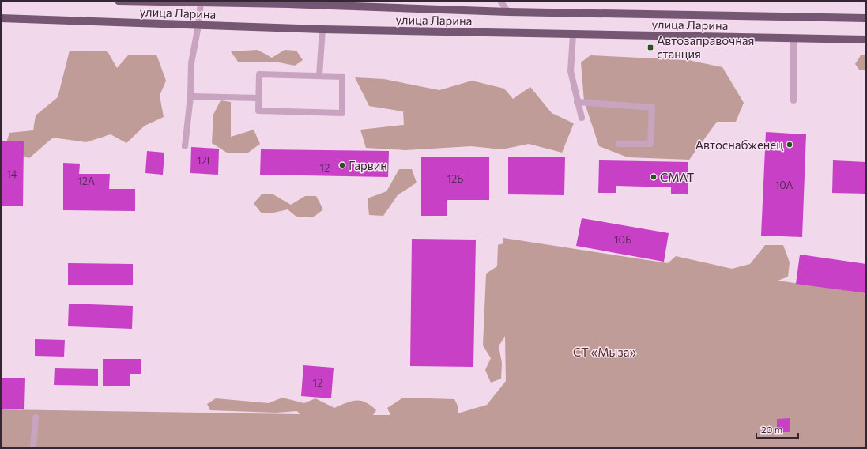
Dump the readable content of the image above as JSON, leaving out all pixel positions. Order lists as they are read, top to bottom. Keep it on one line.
{"streets":{"main road":["улица Ларина"]},"parks":["СТ «Мыза»"],"places":{"transit":["Автозаправочная станция"],"other":["Автоснабженец","Гарвин","СМАТ"]},"house_numbers":["12Г","12","14","12Б","12А","10А","10Б","12"],"scale_bar":"20 m"}
